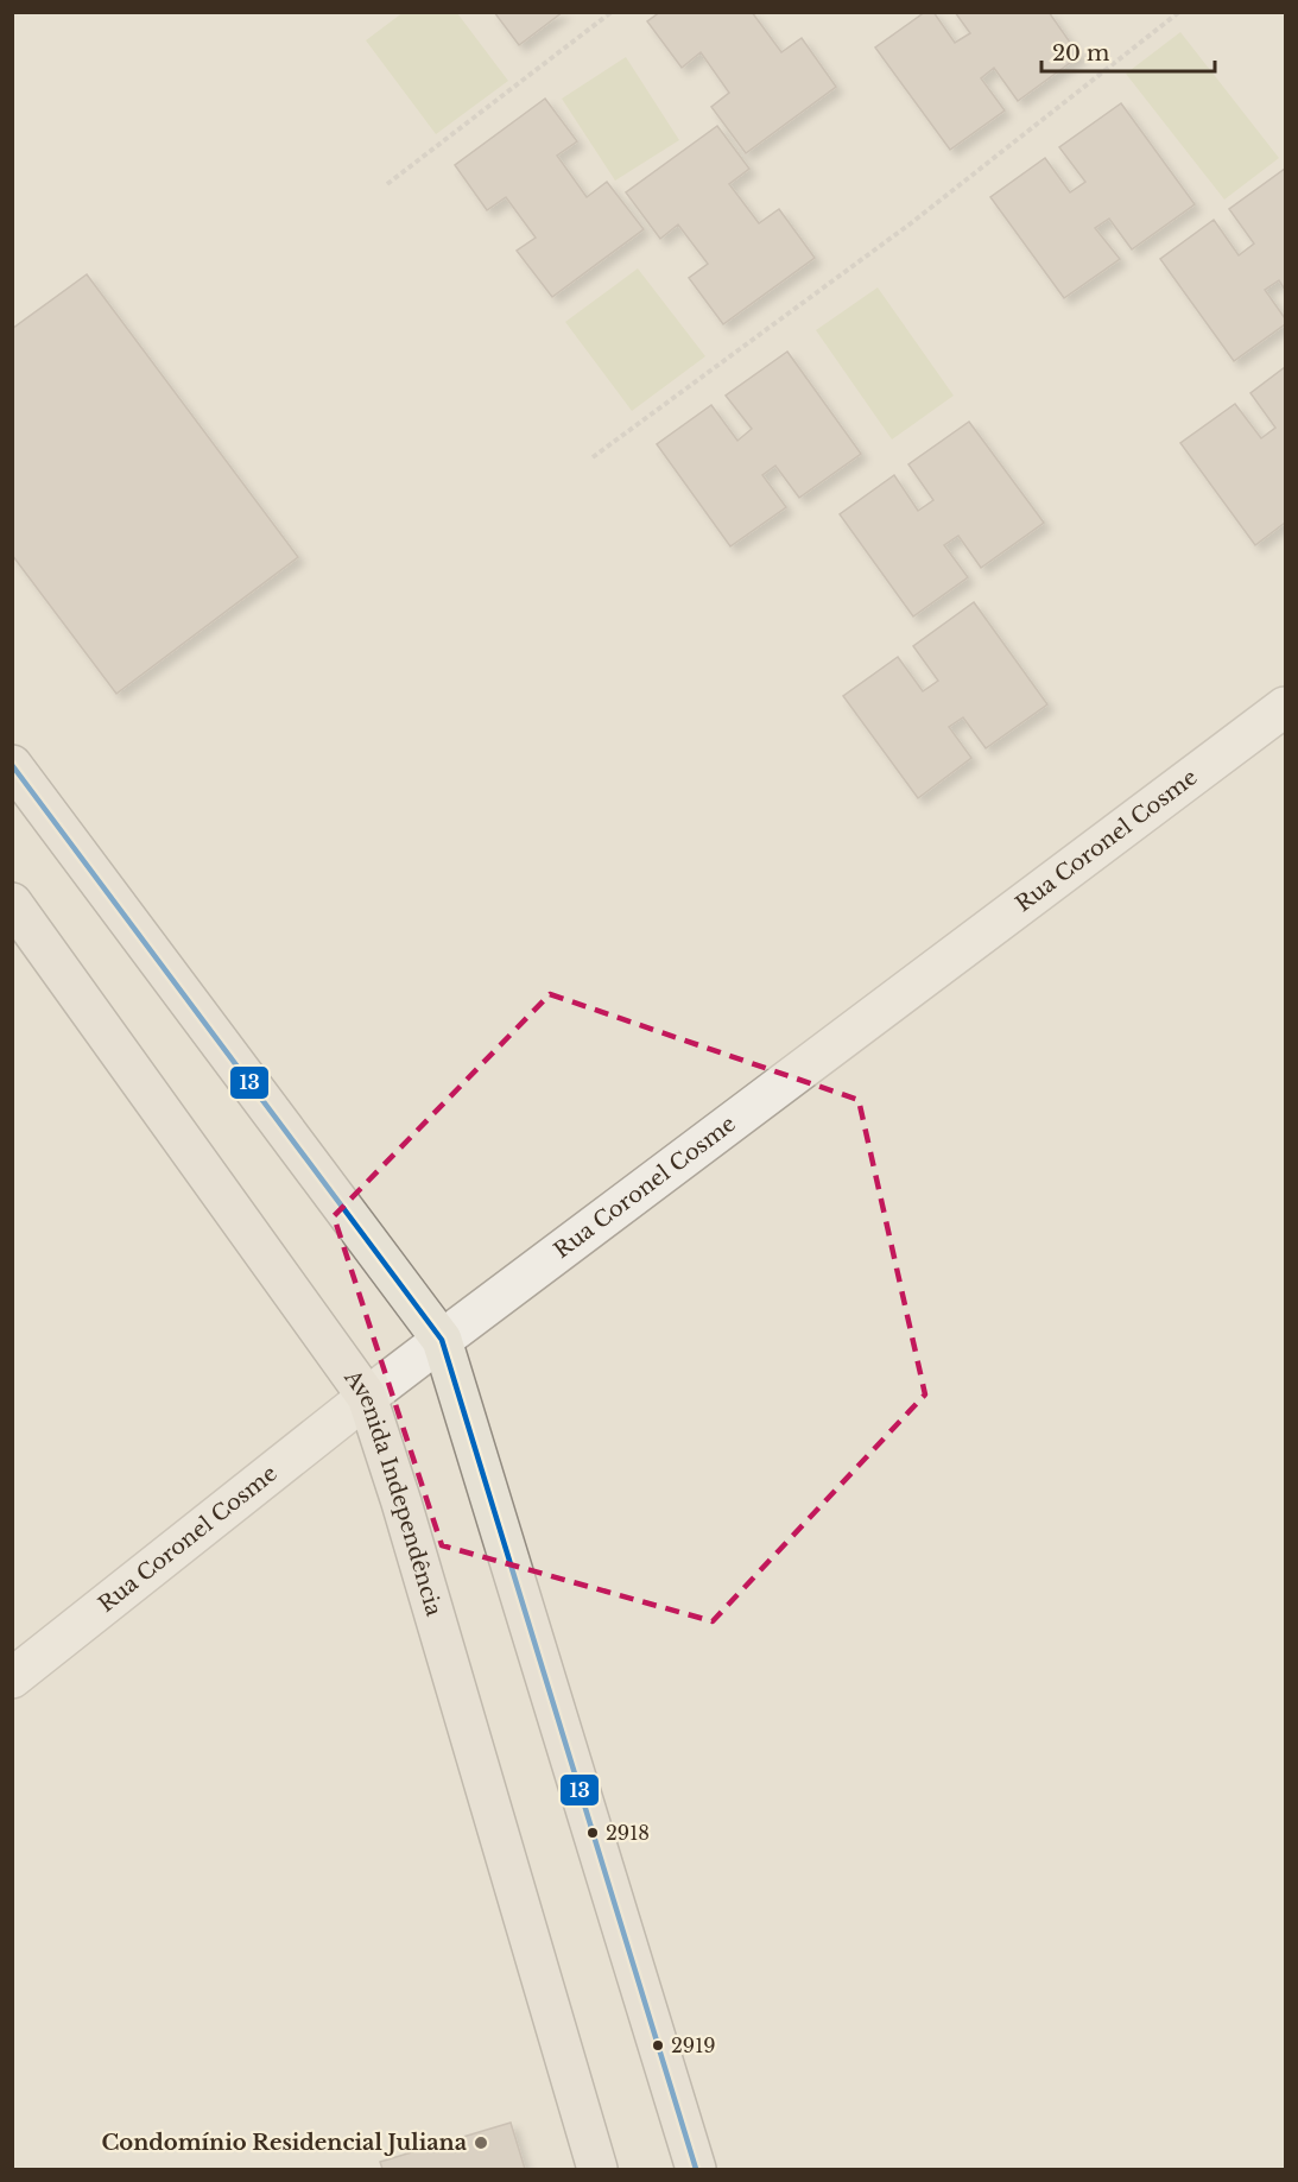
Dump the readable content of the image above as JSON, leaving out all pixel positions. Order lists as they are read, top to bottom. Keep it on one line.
{"streets":{"main road":["Avenida Independência"],"street":["Rua Coronel Cosme"]},"crossings":[["Rua Coronel Cosme","Avenida Independência"]],"places":["2918","2919","Condomínio Residencial Juliana"],"lines":["transit line 13"],"scale_bar":"20 m"}
